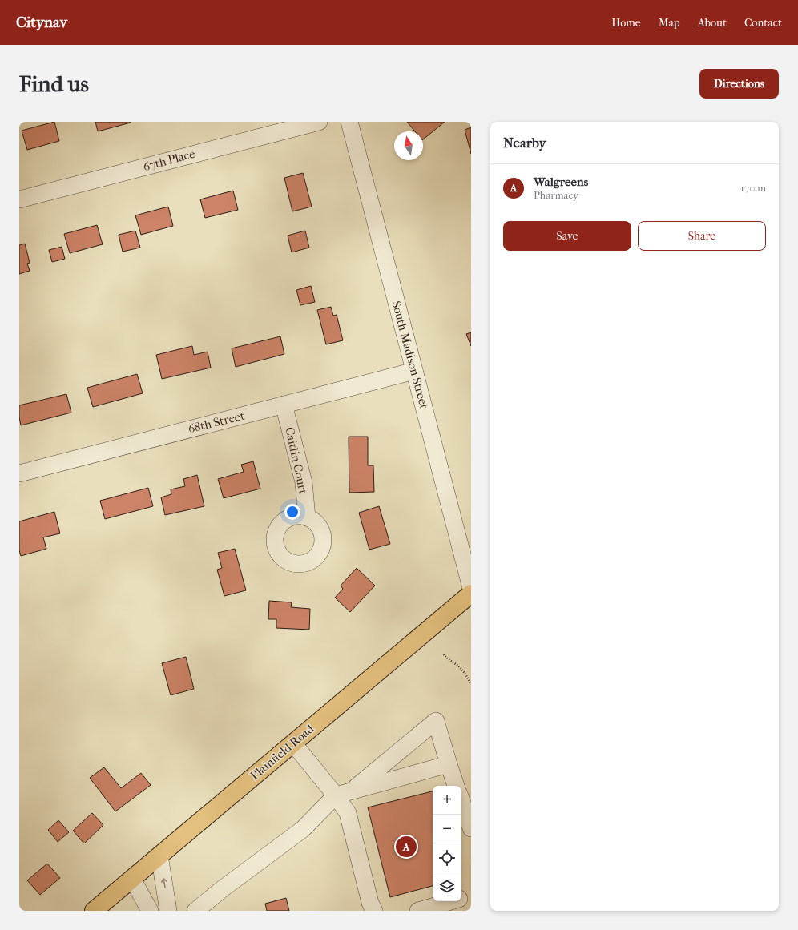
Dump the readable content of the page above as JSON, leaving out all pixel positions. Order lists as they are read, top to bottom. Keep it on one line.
{"streets":{"main road":["Plainfield Road"],"street":["67th Place","South Madison Street","68th Street","Caitlin Court"]},"crossings":[["South Madison Street","68th Street"],["68th Street","Caitlin Court"]],"north":"top","page":{"header":"Citynav","nav":["Home","Map","About","Contact"],"buttons":["Directions",["Save","Share"]],"title":"Find us","heading":"Nearby","list":[{"mark":"A","name":"Walgreens","note":"Pharmacy","value":"170 m"}],"map_buttons":["+","−"],"pins":"A"}}
